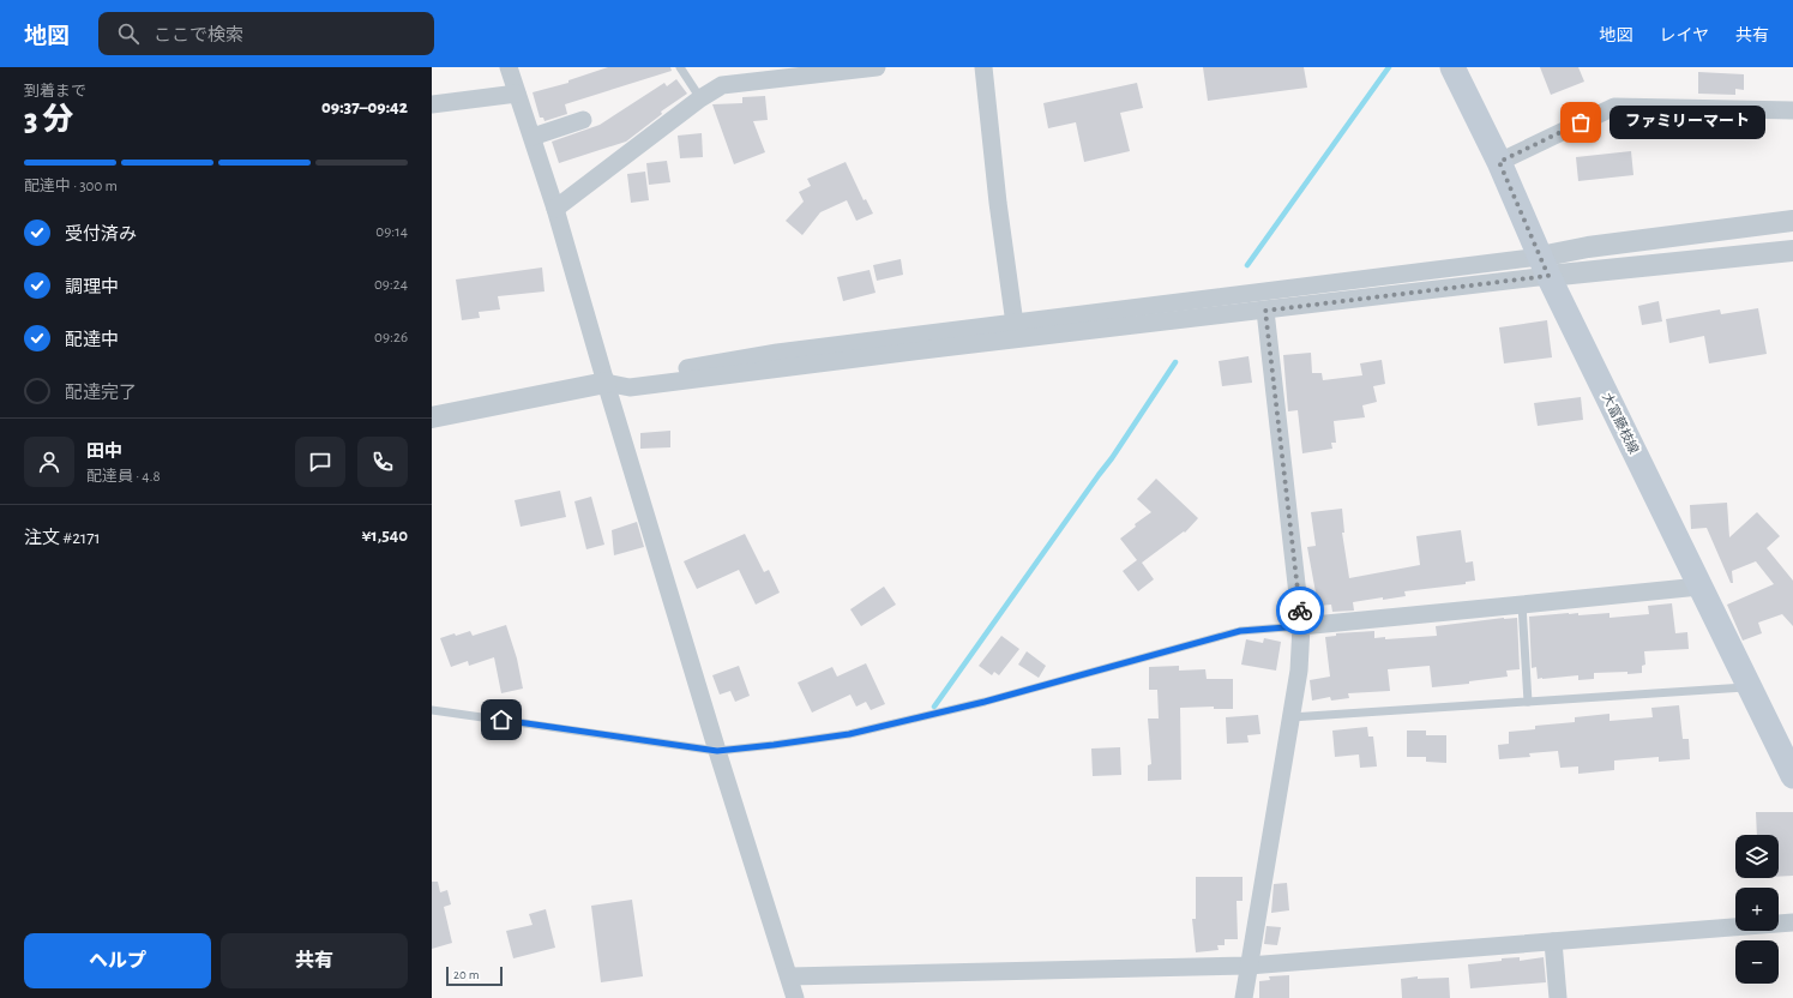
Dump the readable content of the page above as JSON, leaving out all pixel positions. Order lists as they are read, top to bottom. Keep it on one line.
{"streets":{"main road":["大富藤枝線"]},"places":["ファミリーマート"],"scale_bar":"20 m","page":{"header":"地図","search":"ここで検索","nav":["地図","レイヤ","共有"],"heading":["3 分","到着まで","09:37–09:42"],"panel":["田中","配達員 · 4.8","注文 #2171","¥1,540"],"bubble":"ファミリーマート","bar":"配達中 · 300 m","list":[["受付済み","09:14"],["調理中","09:24"],["配達中","09:26"],"配達完了"],"map_buttons":["+","−"],"buttons":["ヘルプ","共有"],"scale":"20 m"}}
